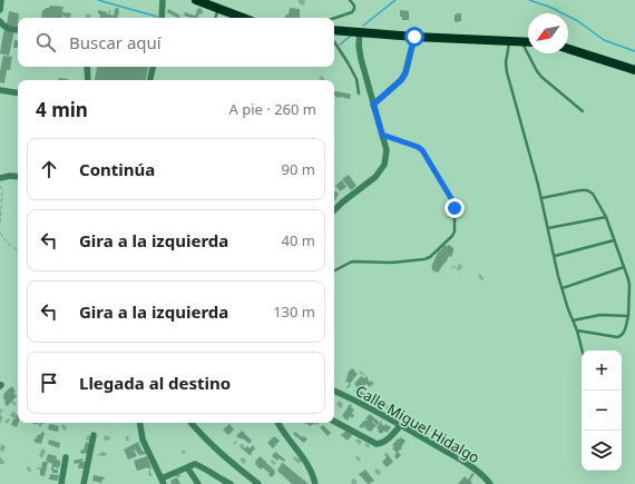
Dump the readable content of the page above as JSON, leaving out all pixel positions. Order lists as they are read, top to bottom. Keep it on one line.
{"streets":{"street":["Calle Miguel Hidalgo"]},"north":"bottom left","page":{"search":"Buscar aquí","heading":["4 min","A pie · 260 m"],"list":[["Continúa","90 m"],["Gira a la izquierda","40 m"],["Gira a la izquierda","130 m"],"Llegada al destino"],"map_buttons":["+","−"]}}
